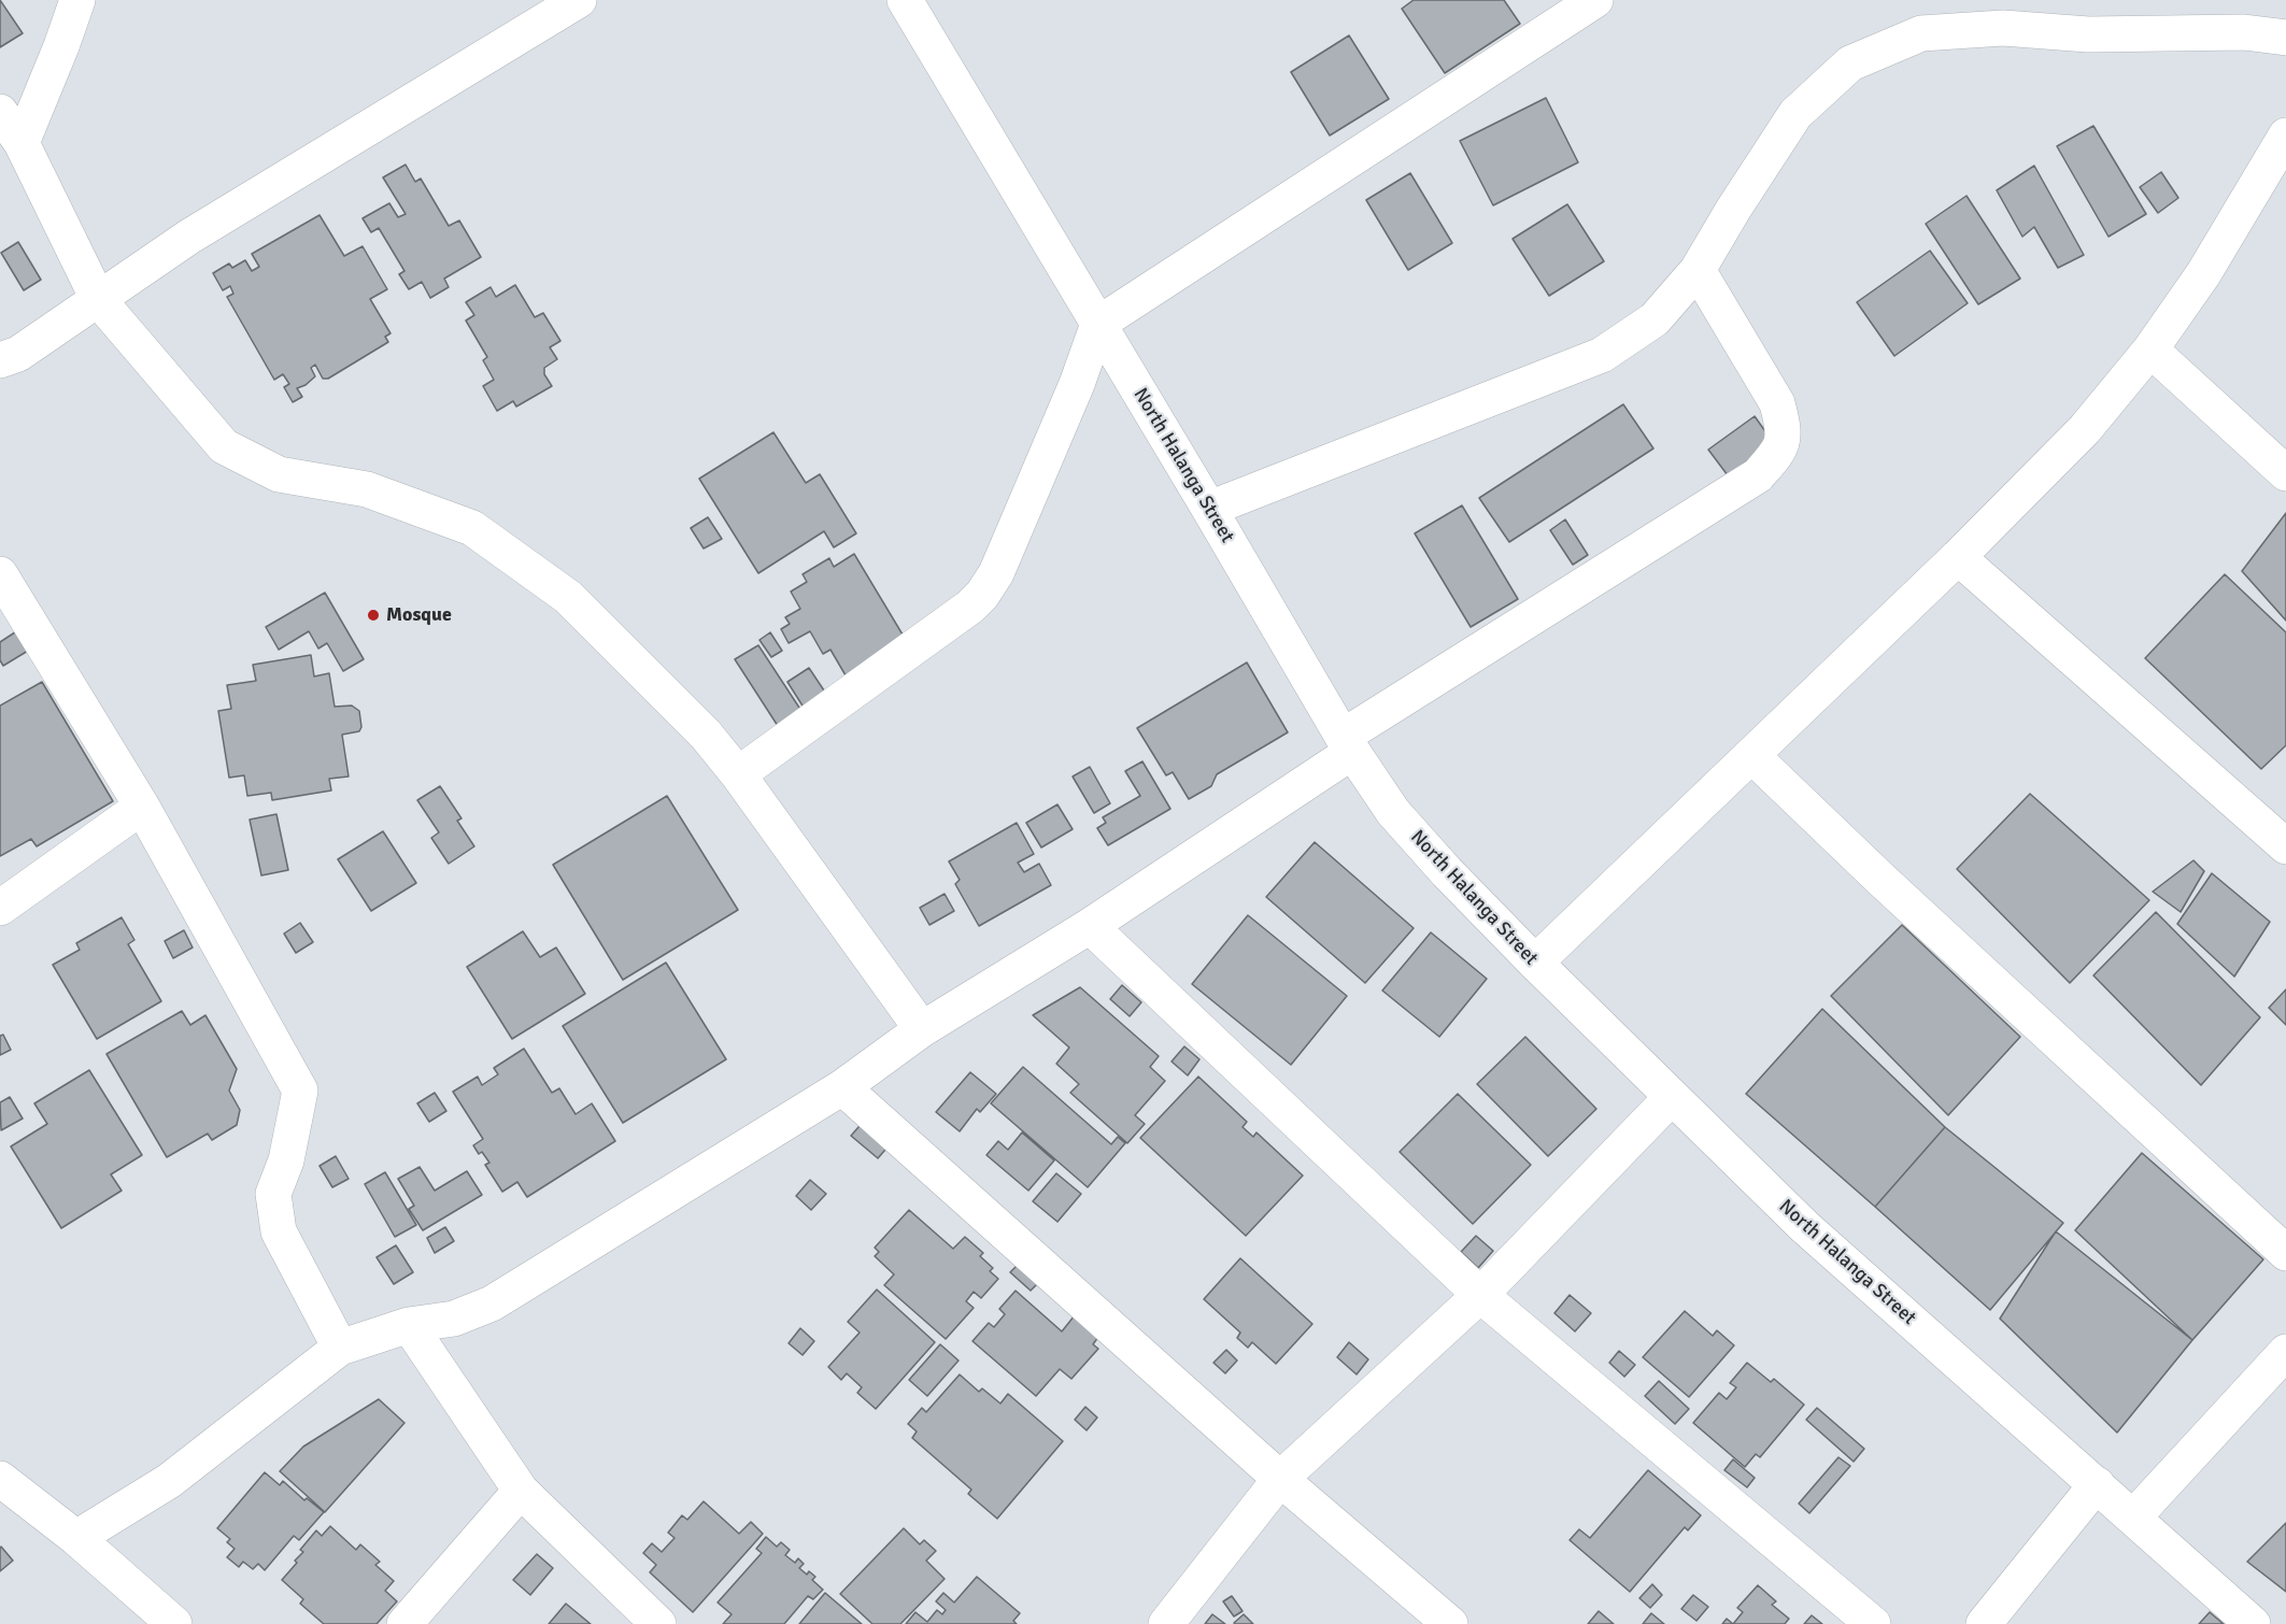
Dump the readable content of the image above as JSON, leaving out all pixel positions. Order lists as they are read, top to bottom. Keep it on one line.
{"streets":{"street":["North Halanga Street"]},"places":["Mosque"]}
